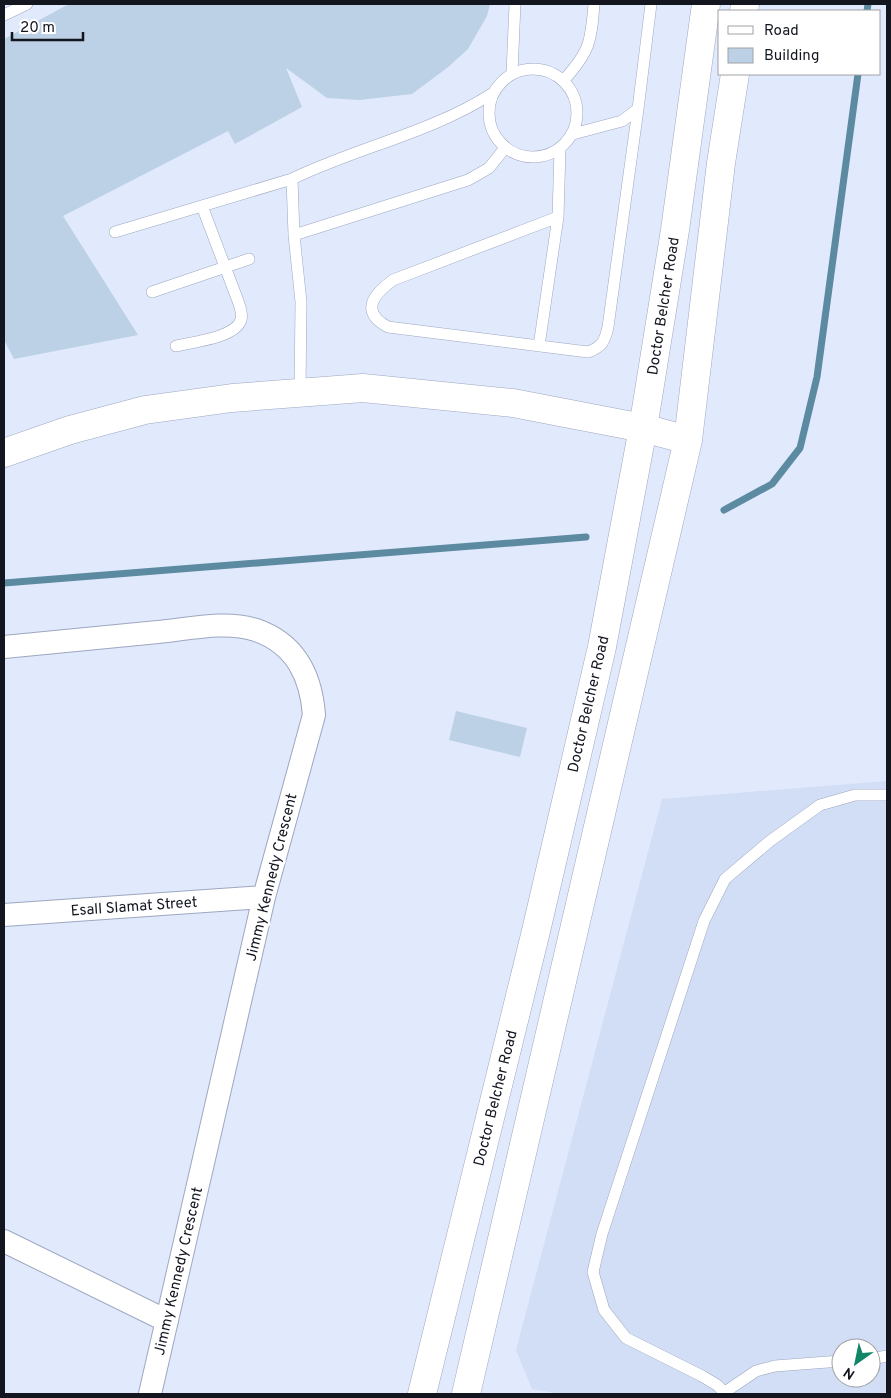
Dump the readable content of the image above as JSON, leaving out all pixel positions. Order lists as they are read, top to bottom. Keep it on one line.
{"streets":{"main road":["Doctor Belcher Road"],"street":["Jimmy Kennedy Crescent","Esall Slamat Street"]},"crossings":[["Jimmy Kennedy Crescent","Esall Slamat Street"]],"legend":["Road","Building"],"scale_bar":"20 m","north":"bottom left"}
